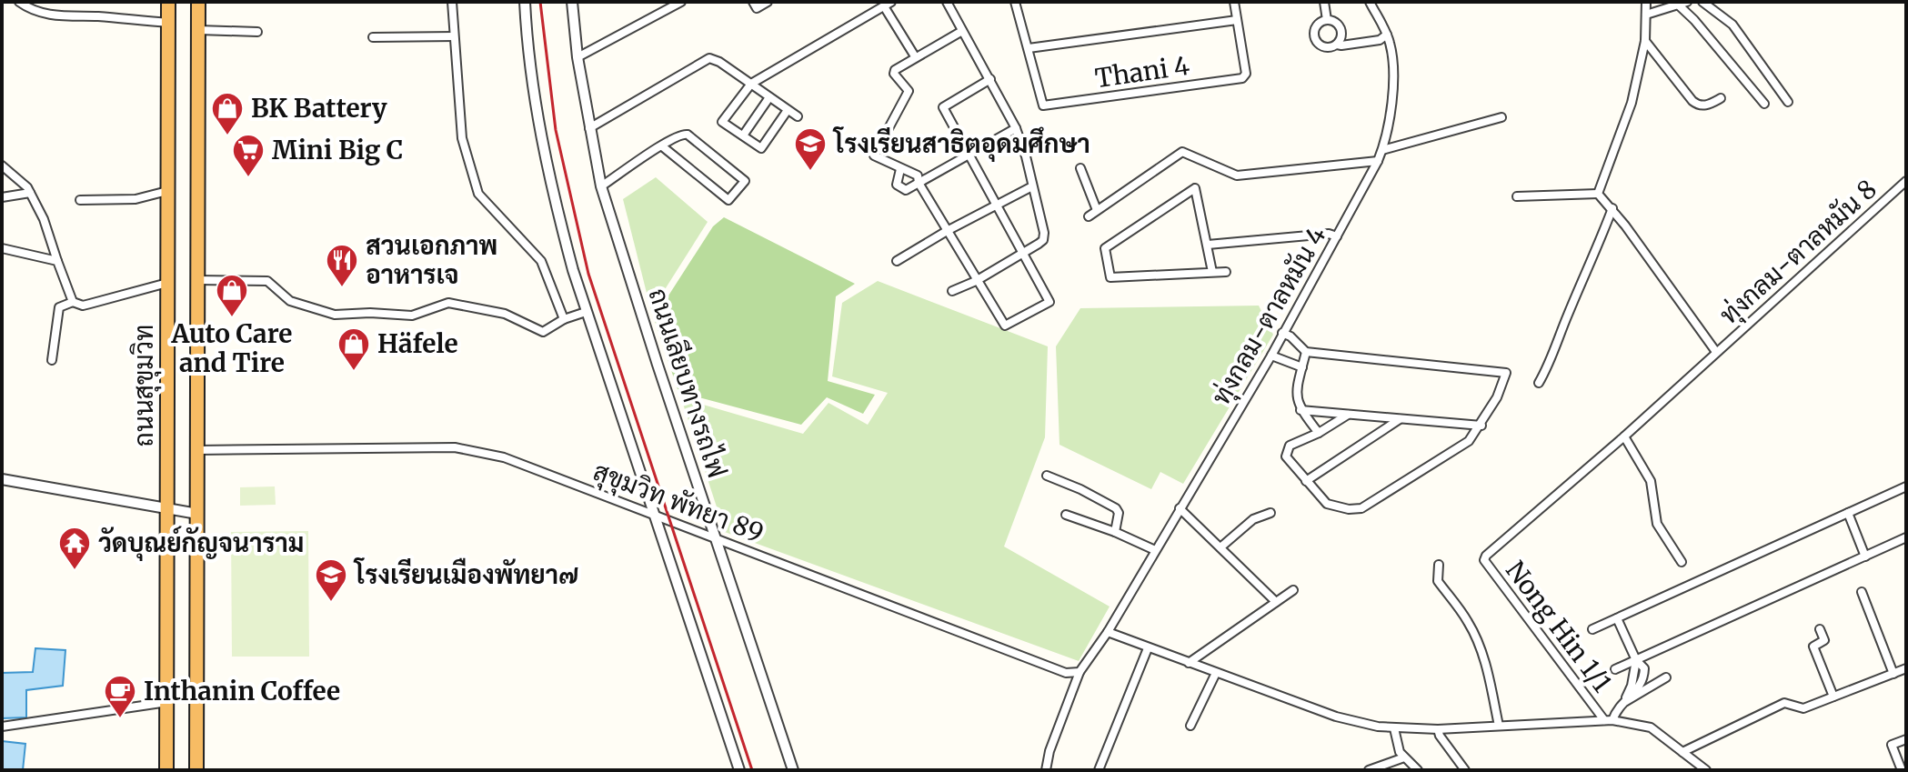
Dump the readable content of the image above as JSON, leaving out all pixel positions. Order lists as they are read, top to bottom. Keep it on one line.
{"streets":{"highway":["ถนนสุขุมวิท"],"street":["Thani 4","ทุ่งกลม-ตาลหมัน 8","ทุ่งกลม-ตาลหมัน 4","ถนนเลียบทางรถไฟ","สุขุมวิท พัทยา 89","Nong Hin 1/1"]},"crossings":[["ทุ่งกลม-ตาลหมัน 8","Nong Hin 1/1"],["ถนนเลียบทางรถไฟ","สุขุมวิท พัทยา 89"]],"places":{"shop":["BK Battery","Auto Care and Tire","Häfele"],"school or university":["โรงเรียนสาธิตอุดมศึกษา","โรงเรียนเมืองพัทยา๗"],"supermarket":["Mini Big C"],"restaurant":["สวนเอกภาพ อาหารเจ"],"temple":["วัดบุณย์กัญจนาราม"],"cafe":["Inthanin Coffee"]}}
